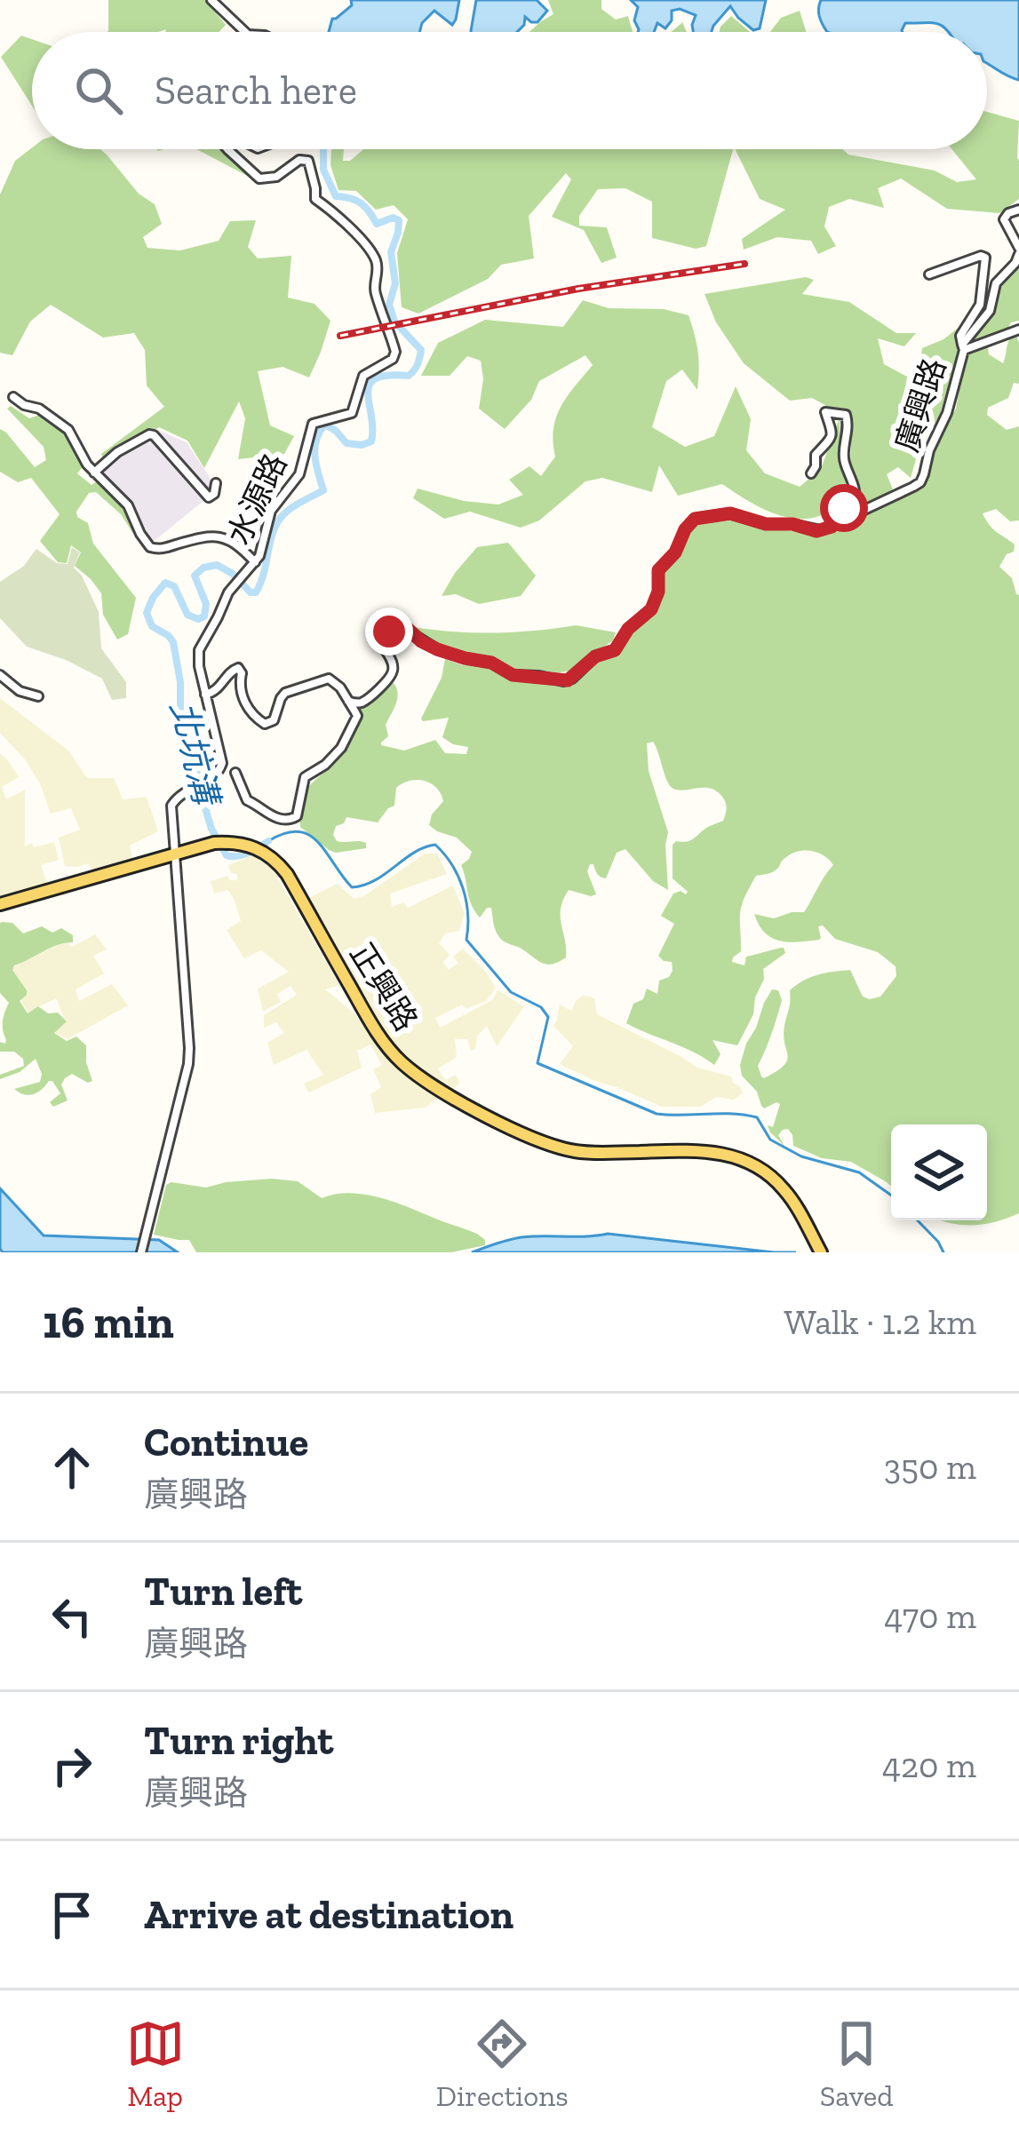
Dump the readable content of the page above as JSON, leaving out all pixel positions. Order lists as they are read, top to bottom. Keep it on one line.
{"streets":{"main road":["正興路"],"street":["廣興路","水源路"]},"crossings":[["水源路","正興路"]],"water":["北坑溝"],"page":{"search":"Search here","heading":["16 min","Walk · 1.2 km"],"list":[["Continue","廣興路","350 m"],["Turn left","廣興路","470 m"],["Turn right","廣興路","420 m"],"Arrive at destination"],"nav":["Map","Directions","Saved"]}}
